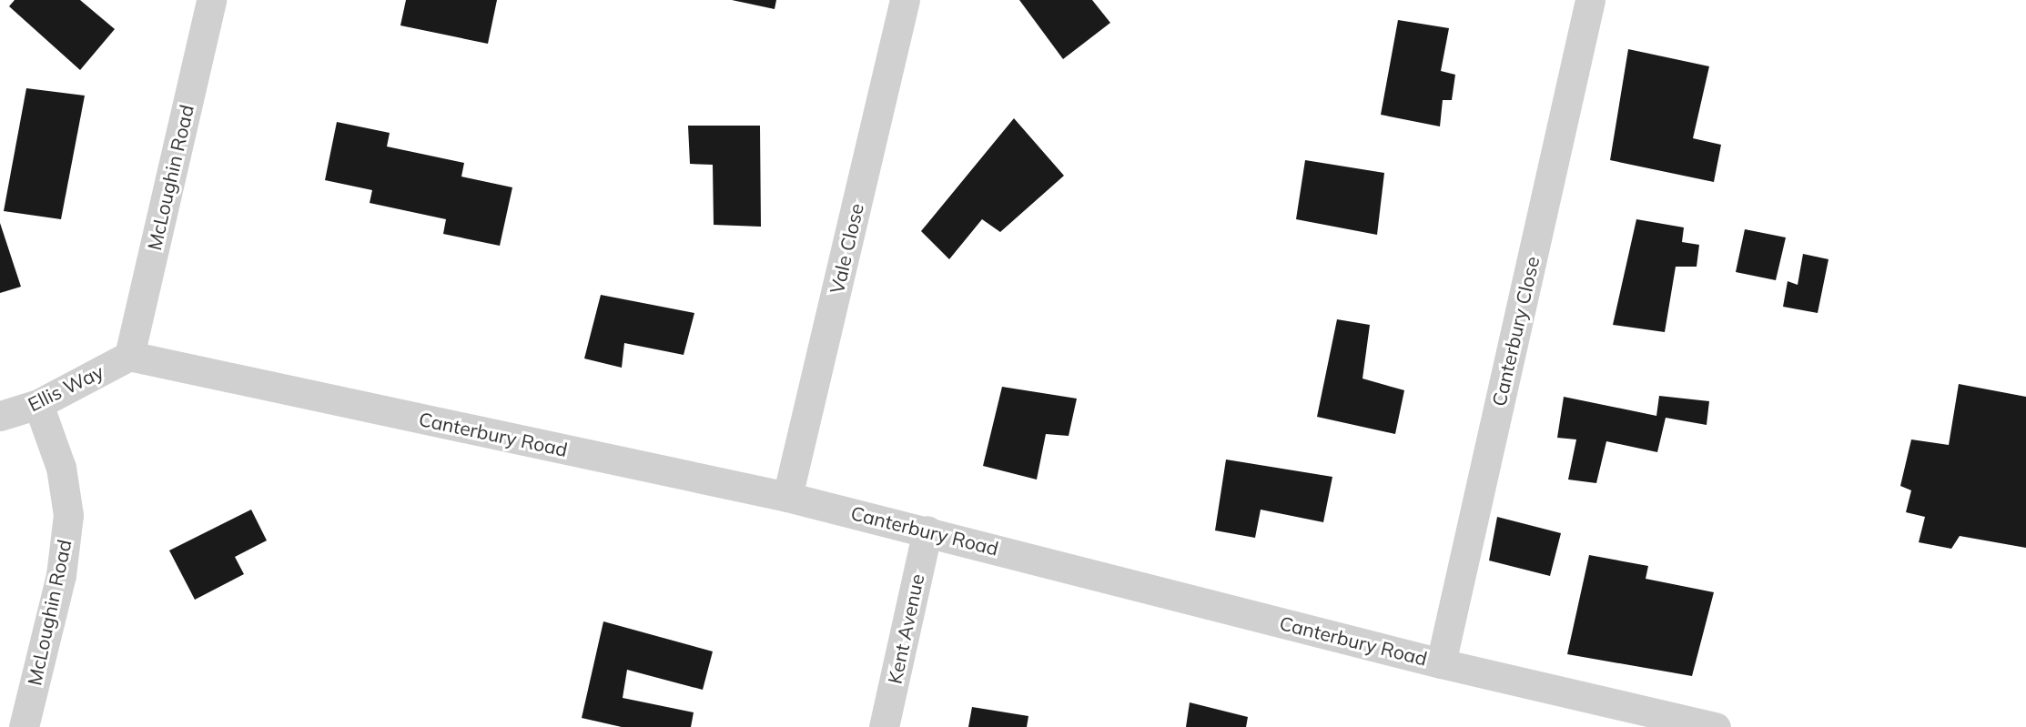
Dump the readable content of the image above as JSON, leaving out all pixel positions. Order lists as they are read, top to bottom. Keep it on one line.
{"streets":{"street":["McLoughin Road","Vale Close","Canterbury Close","Ellis Way","Canterbury Road","Kent Avenue"]},"crossings":[["McLoughin Road","Ellis Way"],["McLoughin Road","Canterbury Road"],["Vale Close","Canterbury Road"],["Canterbury Close","Canterbury Road"],["Ellis Way","Canterbury Road"],["Canterbury Road","Kent Avenue"]]}
